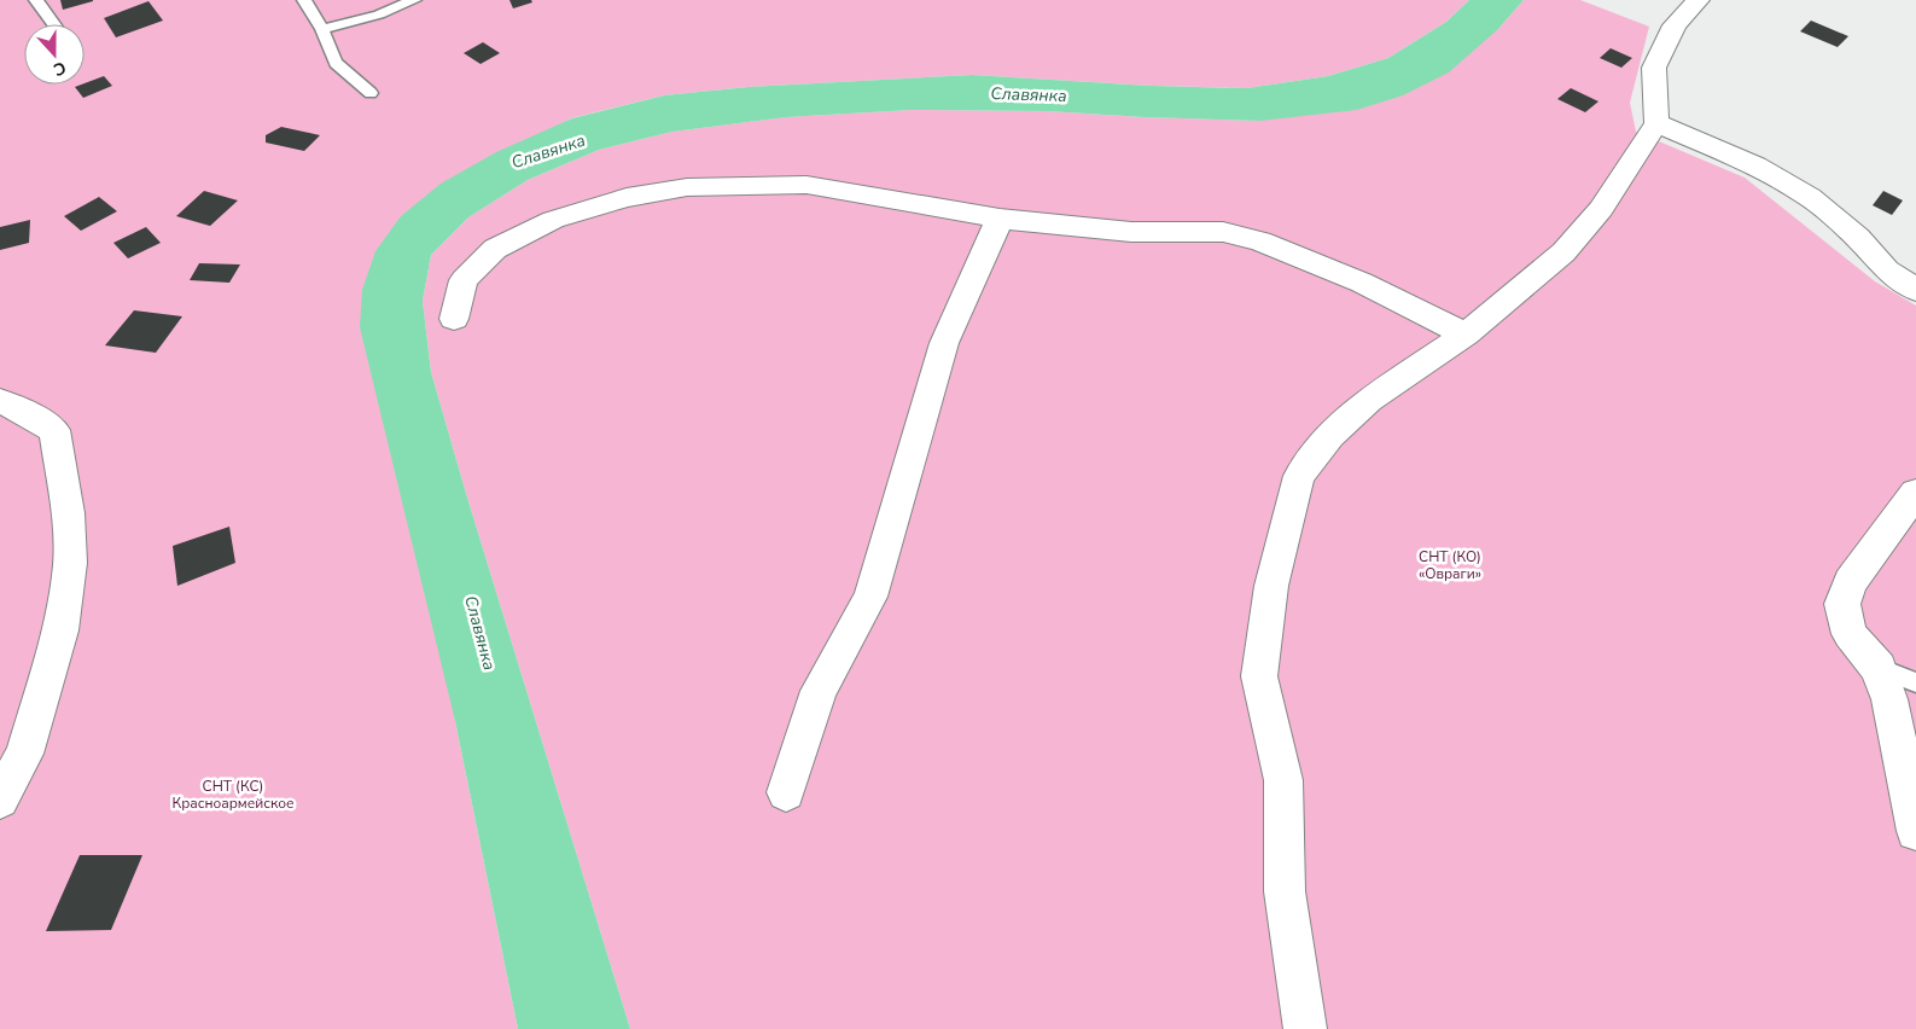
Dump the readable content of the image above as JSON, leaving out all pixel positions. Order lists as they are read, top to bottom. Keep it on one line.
{"water":["Славянка"],"parks":["СНТ (КО) «Овраги»","СНТ (КС) Красноармейское"],"north":"bottom"}
